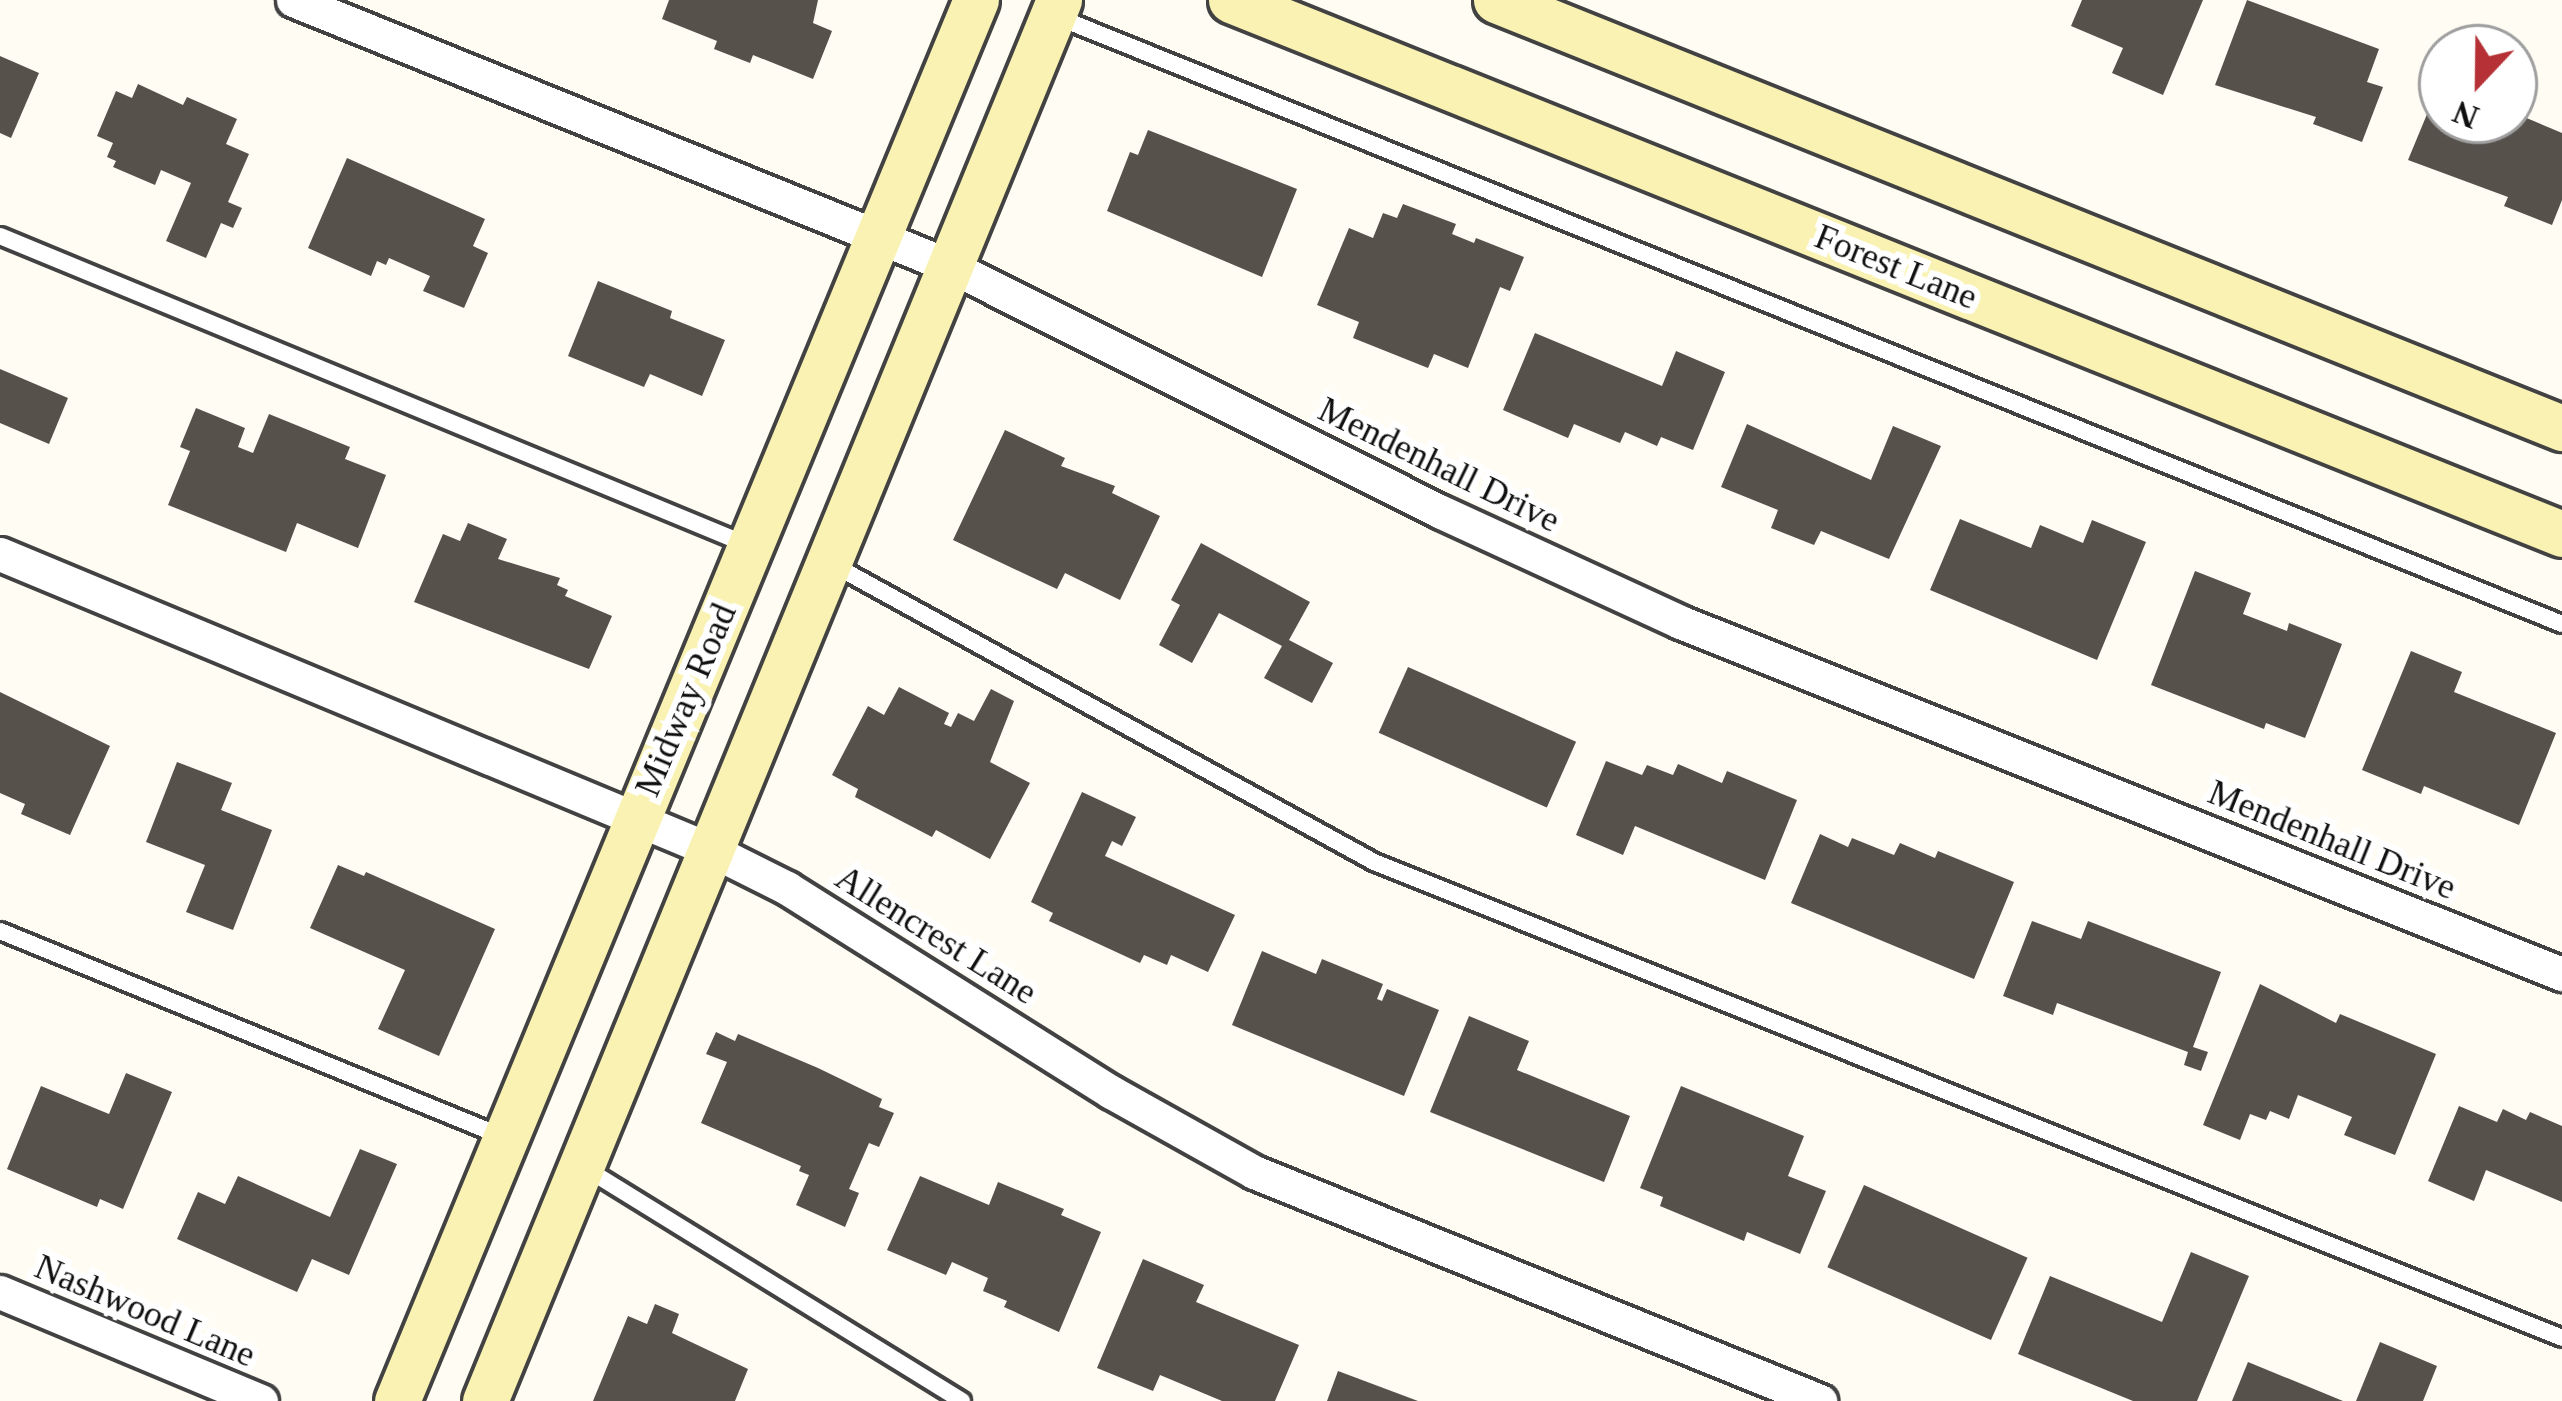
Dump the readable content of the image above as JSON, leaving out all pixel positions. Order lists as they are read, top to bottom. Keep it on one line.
{"streets":{"main road":["Forest Lane","Midway Road"],"street":["Mendenhall Drive","Allencrest Lane","Nashwood Lane"]},"crossings":[["Mendenhall Drive","Midway Road"],["Midway Road","Allencrest Lane"]],"north":"bottom"}
